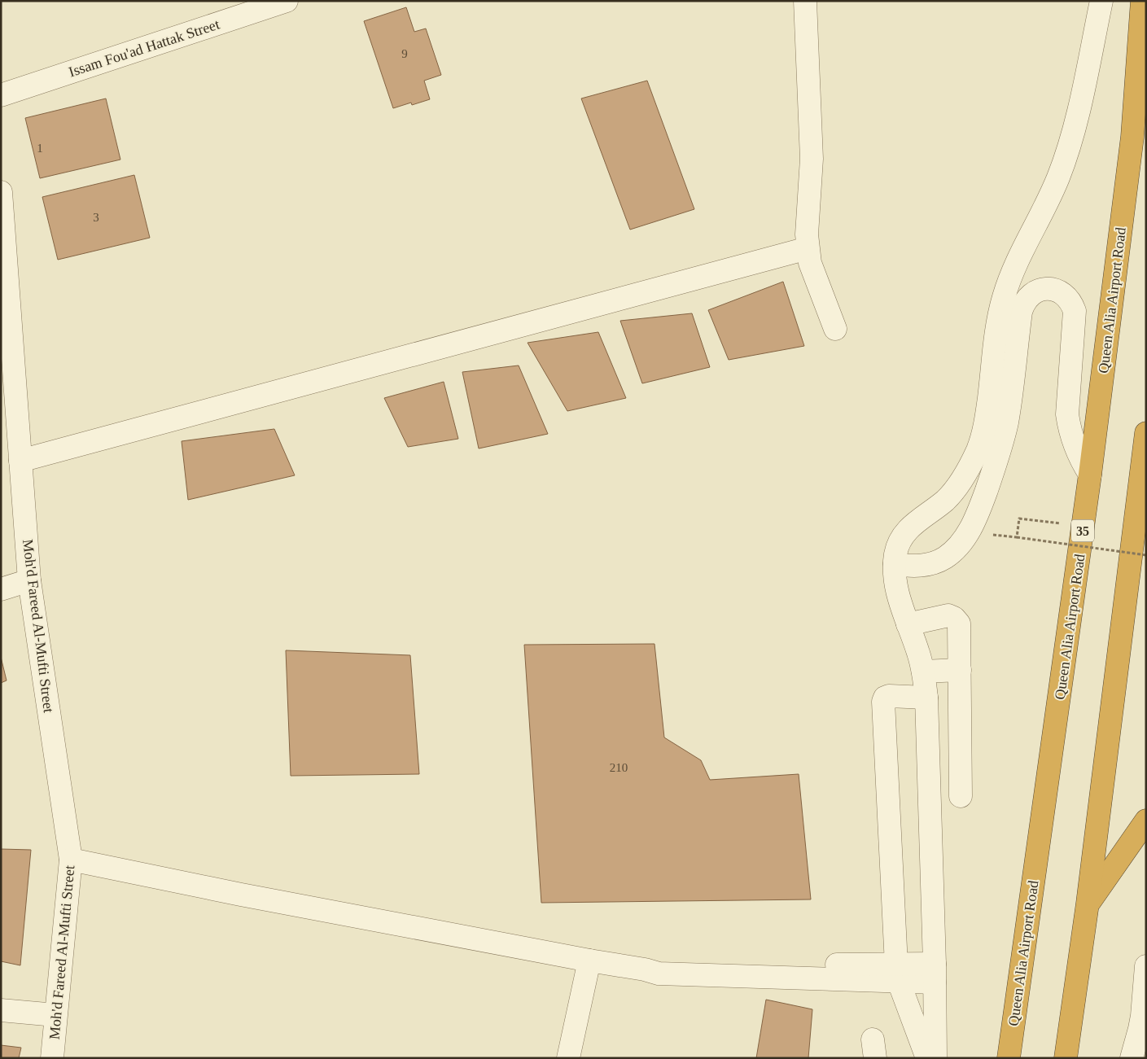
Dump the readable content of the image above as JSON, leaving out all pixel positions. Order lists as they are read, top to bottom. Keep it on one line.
{"streets":{"highway":["Queen Alia Airport Road","35"],"street":["Issam Fou'ad Hattak Street","Moh'd Fareed Al-Mufti Street"]},"house_numbers":["9","1","3","210"]}
